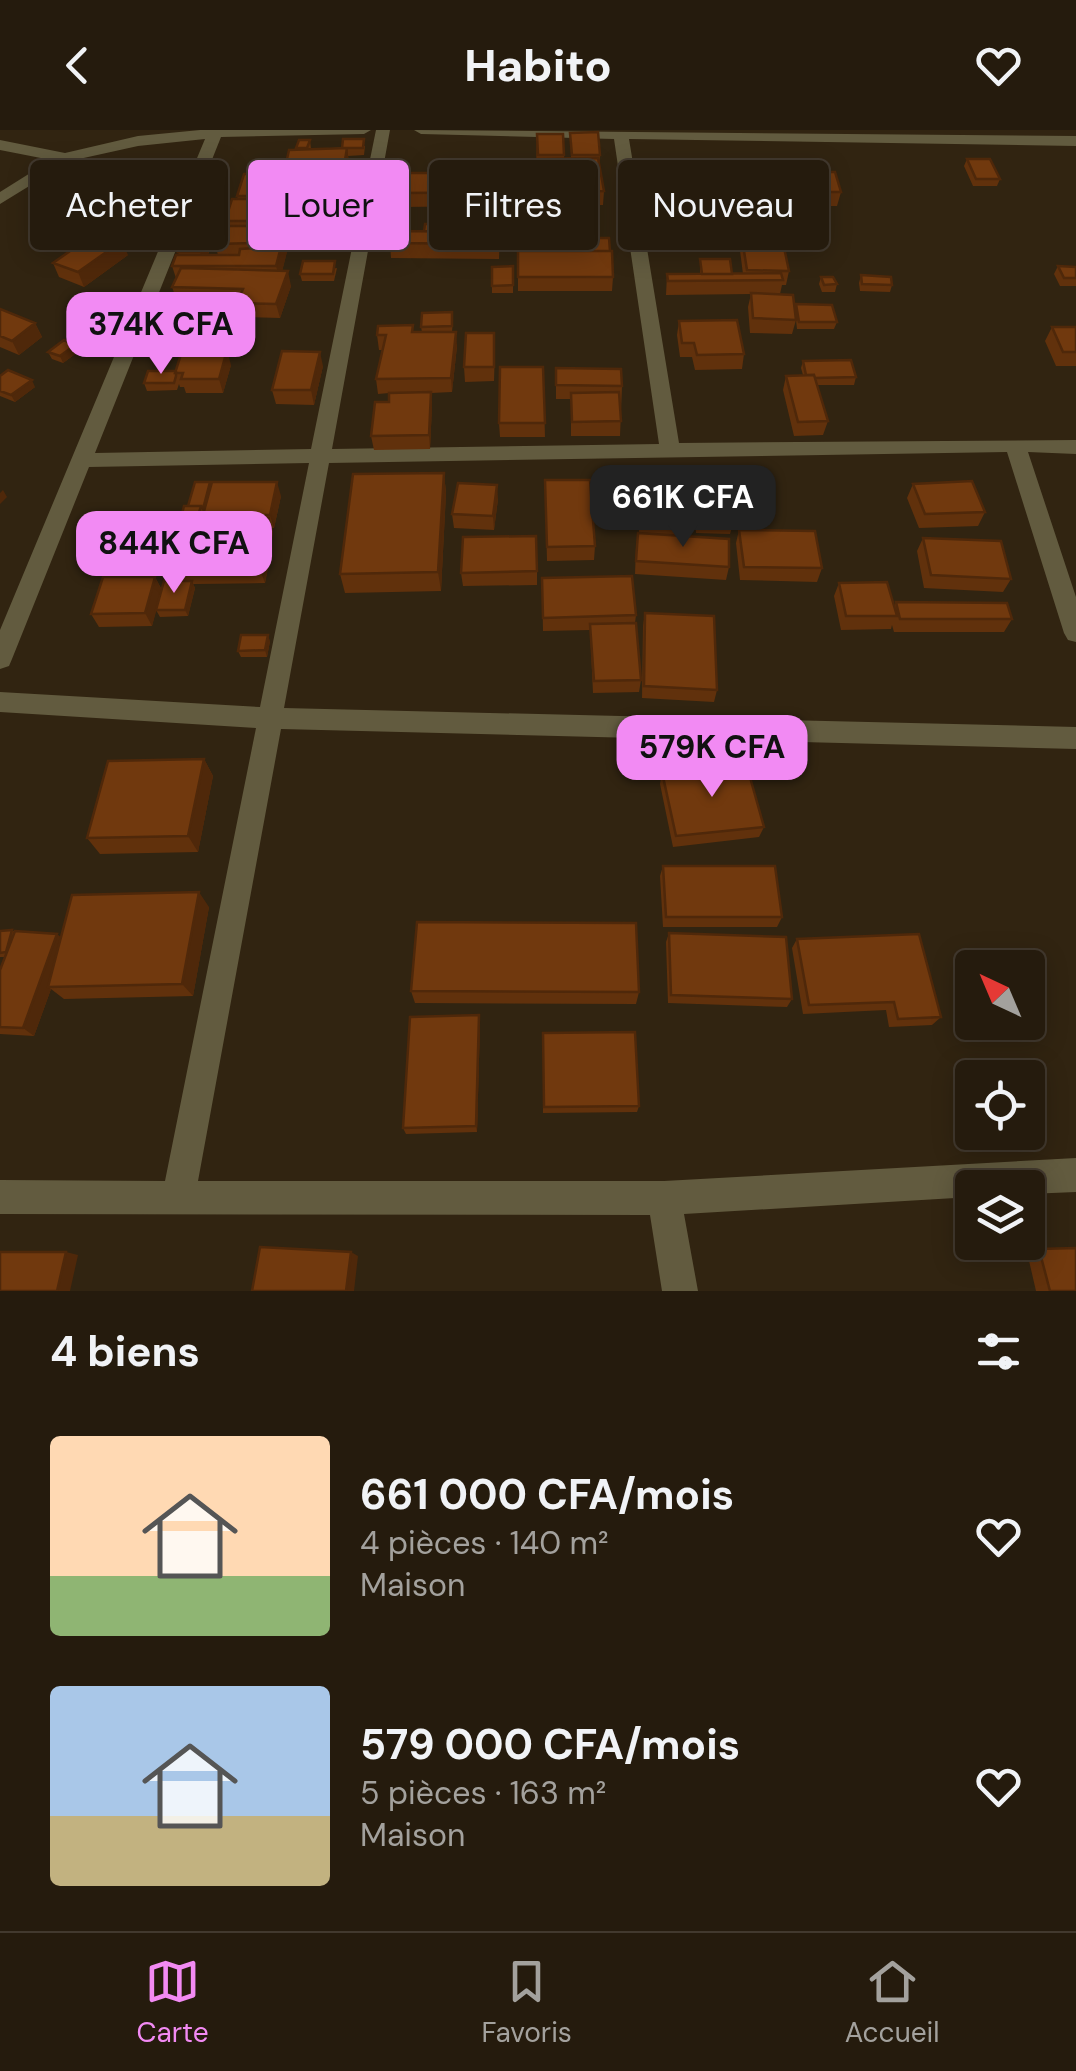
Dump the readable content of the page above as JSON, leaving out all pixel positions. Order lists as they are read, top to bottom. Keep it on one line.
{"north":"top left","page":{"header":"Habito","chip":["Acheter","Louer","Filtres","Nouveau"],"price":["374K CFA","661K CFA","844K CFA","579K CFA"],"heading":"4 biens","list":[{"name":"661 000 CFA/mois","note":"4 pièces · 140 m² · Maison"},{"name":"579 000 CFA/mois","note":"5 pièces · 163 m² · Maison"}],"tabs":["Carte","Favoris","Accueil"]}}
